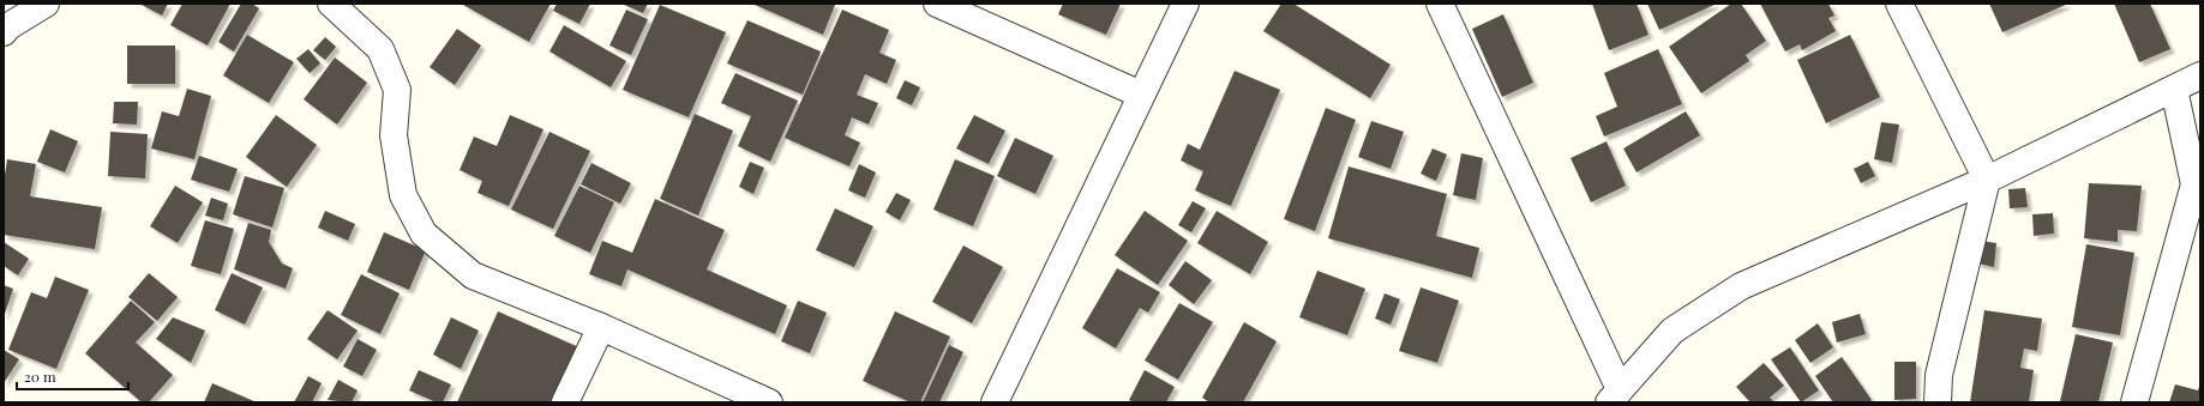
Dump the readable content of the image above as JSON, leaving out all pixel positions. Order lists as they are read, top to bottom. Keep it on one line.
{"scale_bar":"20 m"}
